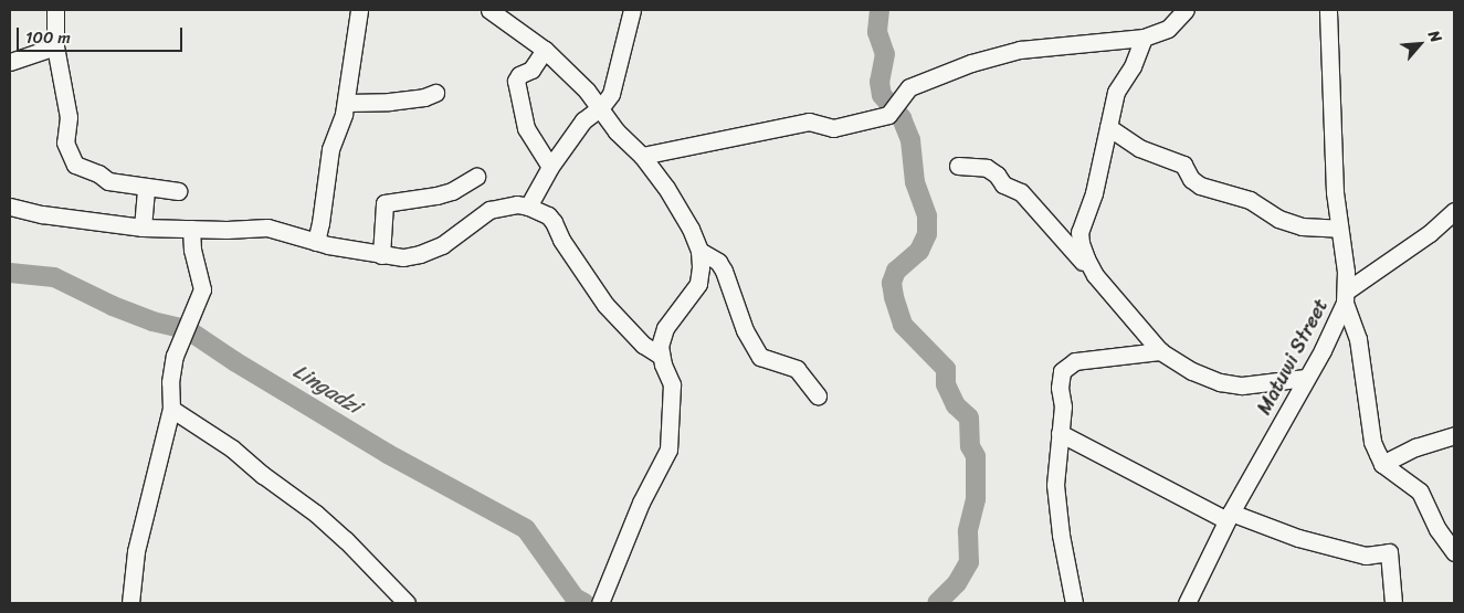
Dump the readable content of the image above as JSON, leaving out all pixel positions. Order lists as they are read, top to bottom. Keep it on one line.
{"streets":{"street":["Matuwi Street"]},"water":["Lingadzi"],"scale_bar":"100 m","north":"top right"}
